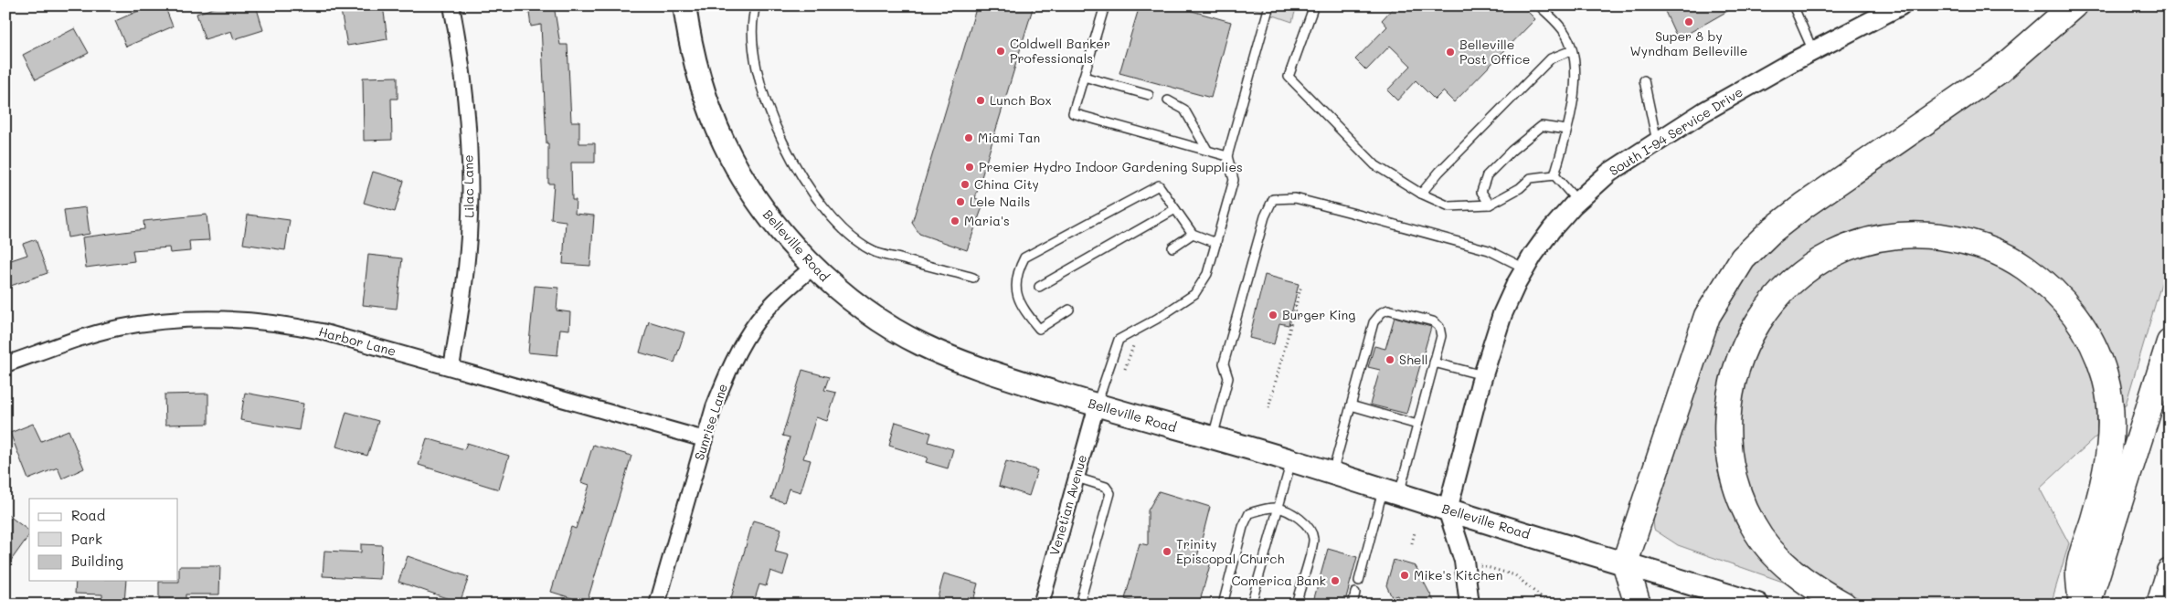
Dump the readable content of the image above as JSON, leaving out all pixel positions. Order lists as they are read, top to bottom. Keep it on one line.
{"streets":{"main road":["Belleville Road"],"street":["South I-94 Service Drive","Lilac Lane","Harbor Lane","Sunrise Lane","Venetian Avenue"]},"crossings":[["South I-94 Service Drive","Belleville Road"],["Lilac Lane","Harbor Lane"],["Belleville Road","Sunrise Lane"],["Belleville Road","Venetian Avenue"],["Harbor Lane","Sunrise Lane"]],"places":["Super 8 by Wyndham Belleville","Coldwell Banker Professionals","Belleville Post Office","Lunch Box","Miami Tan","Premier Hydro Indoor Gardening Supplies","China City","Lele Nails","Maria's","Burger King","Shell","Trinity Episcopal Church","Mike's Kitchen","Comerica Bank"],"legend":["Road","Park","Building"]}
